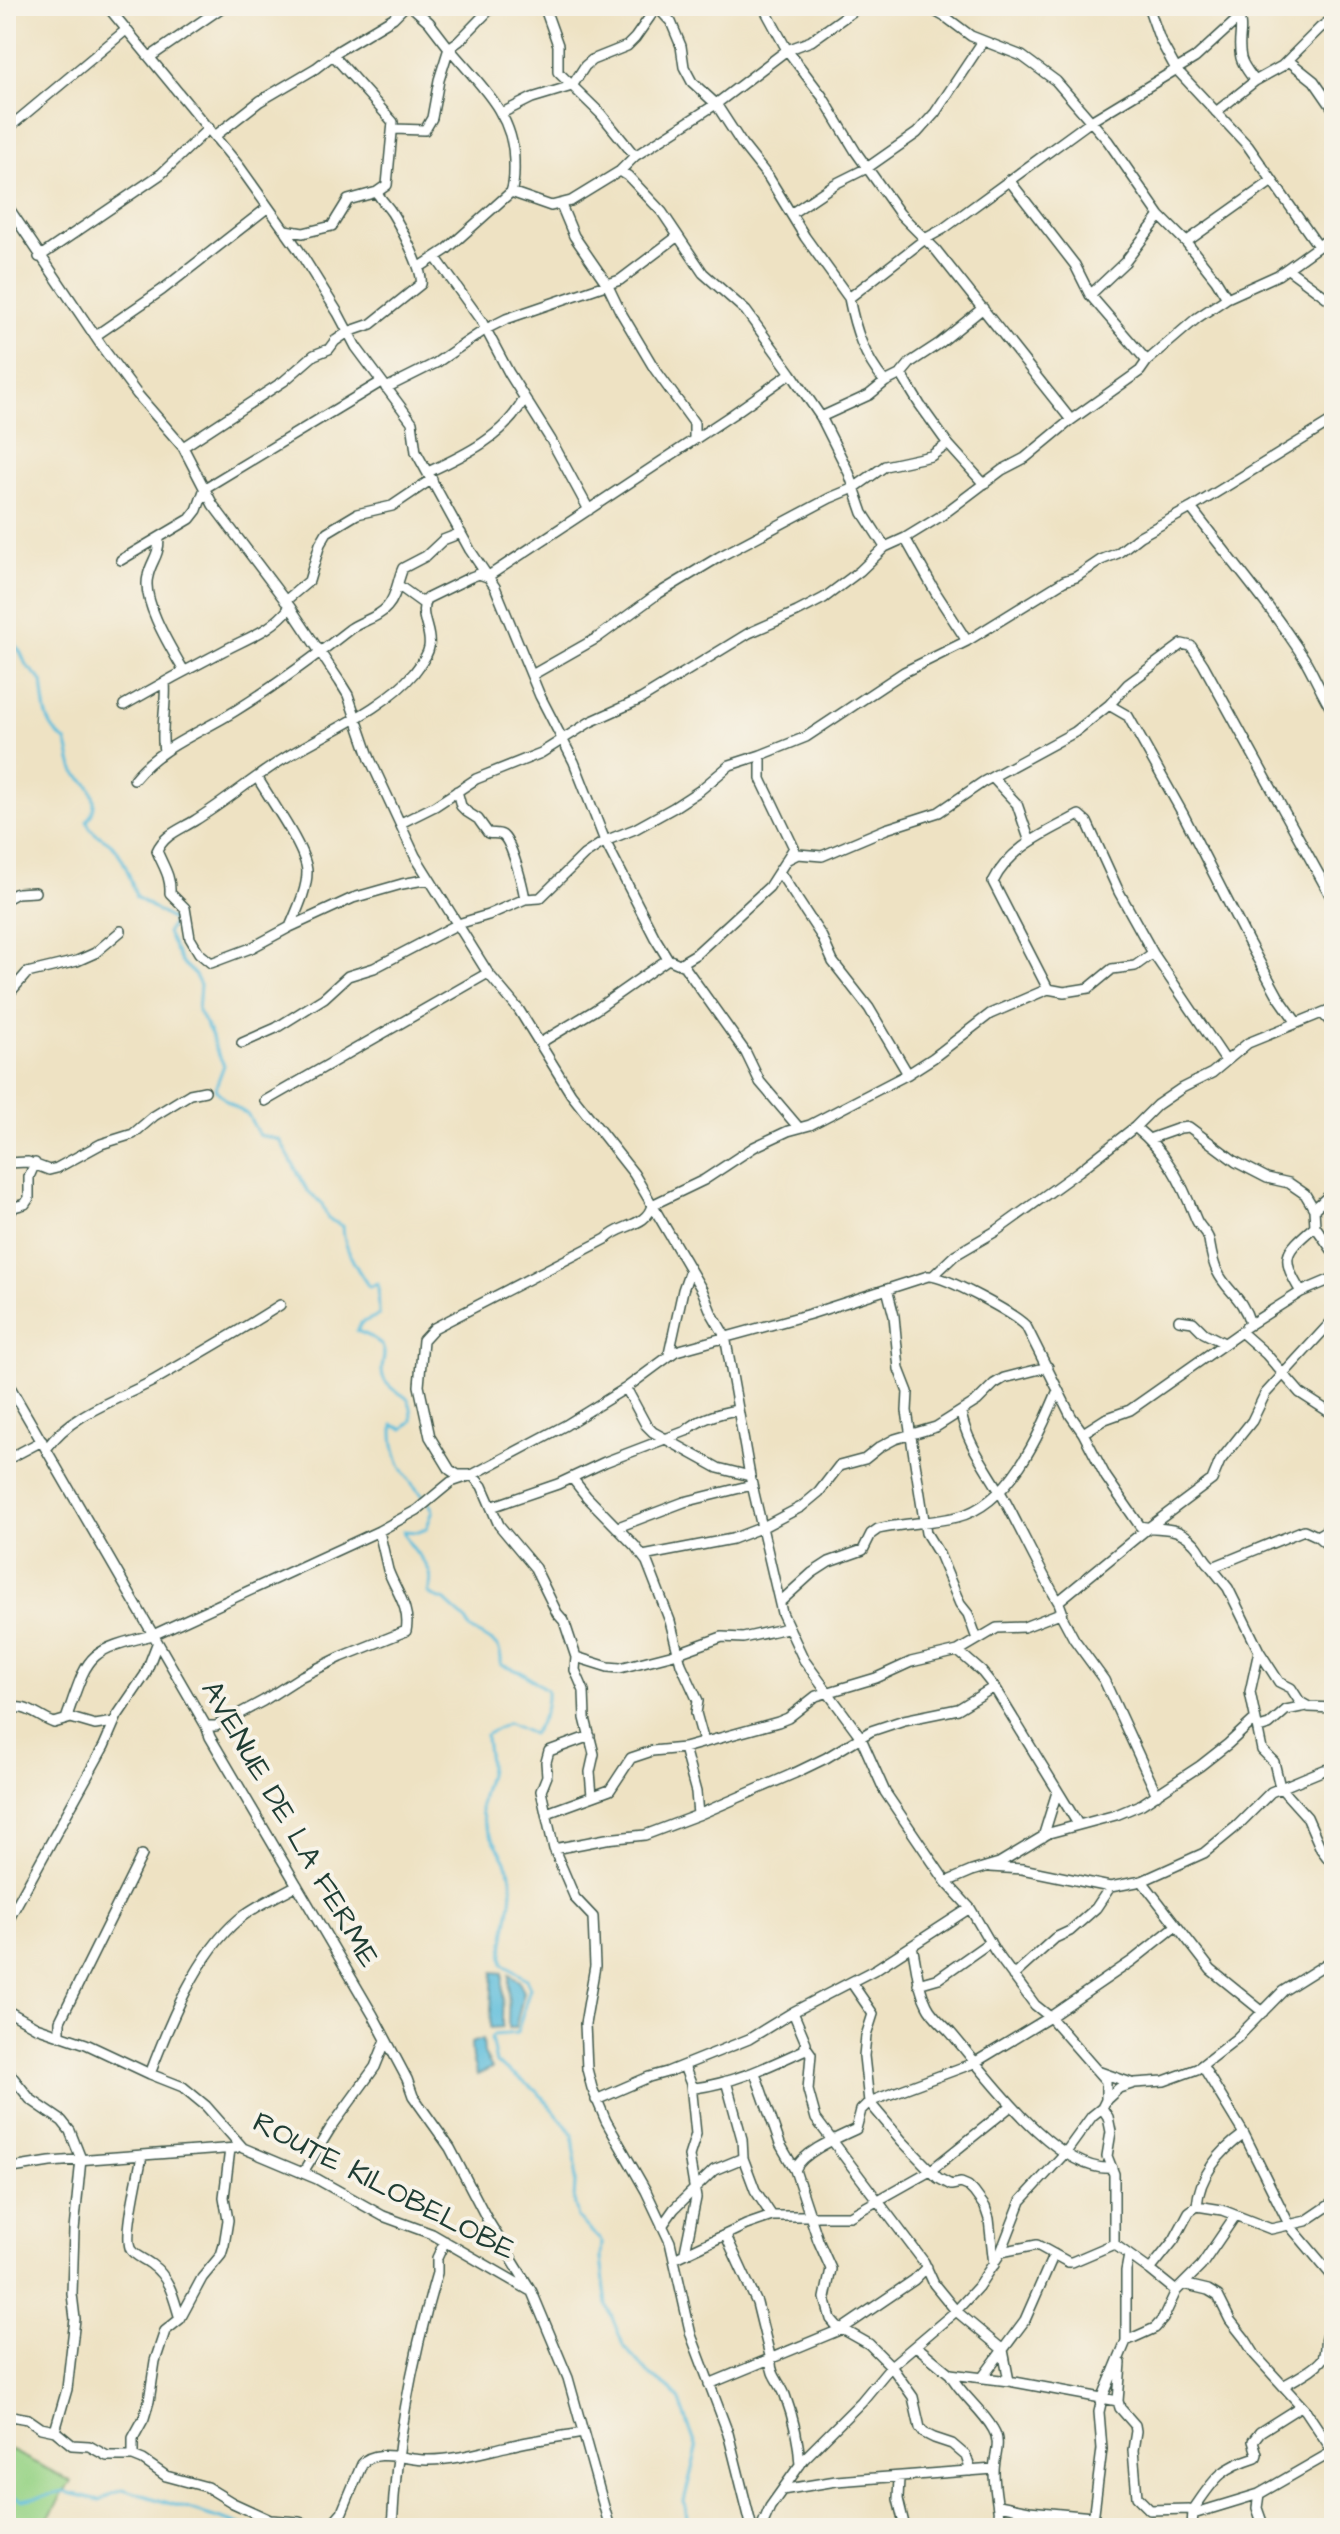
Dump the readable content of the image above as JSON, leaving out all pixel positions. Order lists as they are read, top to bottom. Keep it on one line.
{"streets":{"street":["AVENUE DE LA FERME","ROUTE KILOBELOBE"]},"crossings":[["AVENUE DE LA FERME","ROUTE KILOBELOBE"]]}
